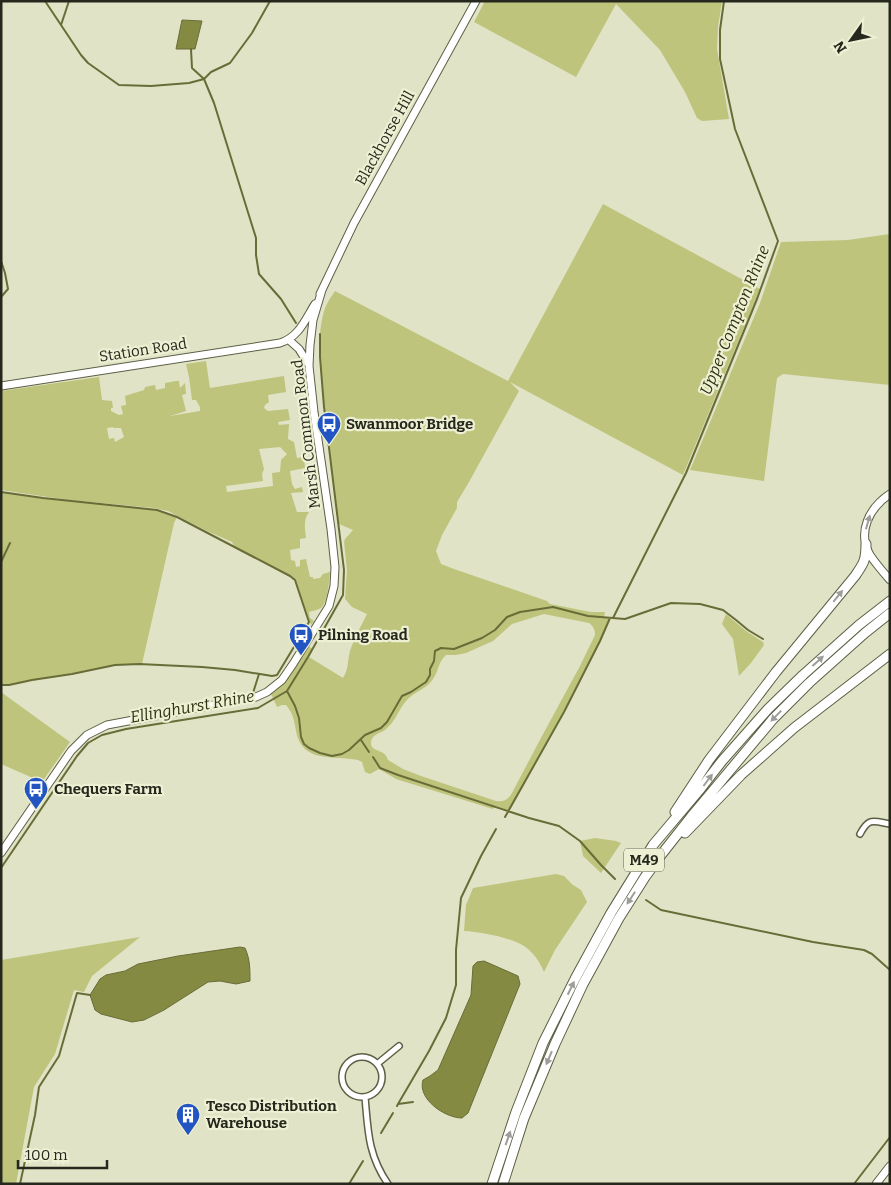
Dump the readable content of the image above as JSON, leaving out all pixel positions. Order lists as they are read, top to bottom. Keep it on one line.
{"streets":{"highway":["M49"],"main road":["Blackhorse Hill","Station Road","Marsh Common Road"]},"crossings":[["Blackhorse Hill","Marsh Common Road"]],"water":["Upper Compton Rhine","Ellinghurst Rhine"],"places":{"bus stop":["Swanmoor Bridge","Pilning Road","Chequers Farm"],"building":["Tesco Distribution Warehouse"]},"scale_bar":"100 m","north":"bottom left"}
